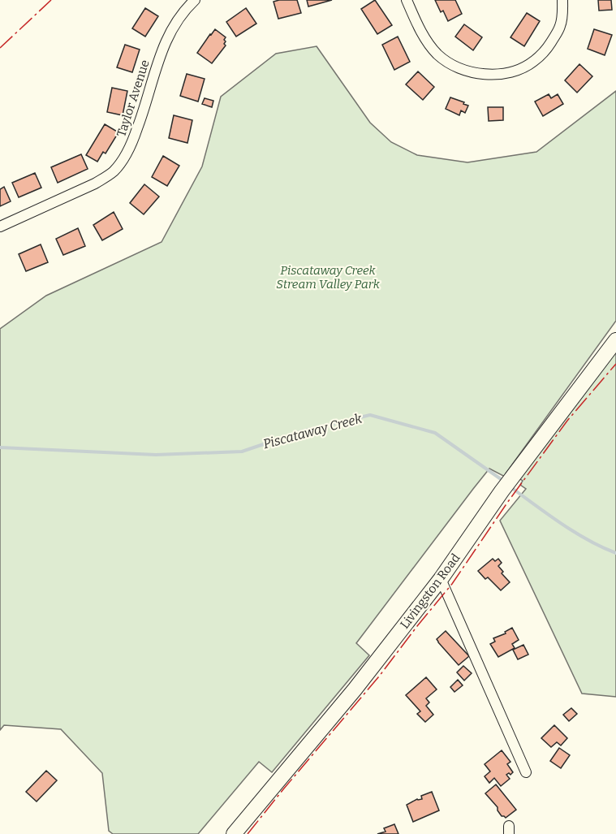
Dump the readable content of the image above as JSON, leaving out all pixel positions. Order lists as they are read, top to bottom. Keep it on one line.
{"streets":{"main road":["Livingston Road"],"street":["Taylor Avenue"]},"water":["Piscataway Creek"],"parks":["Piscataway Creek Stream Valley Park"]}
